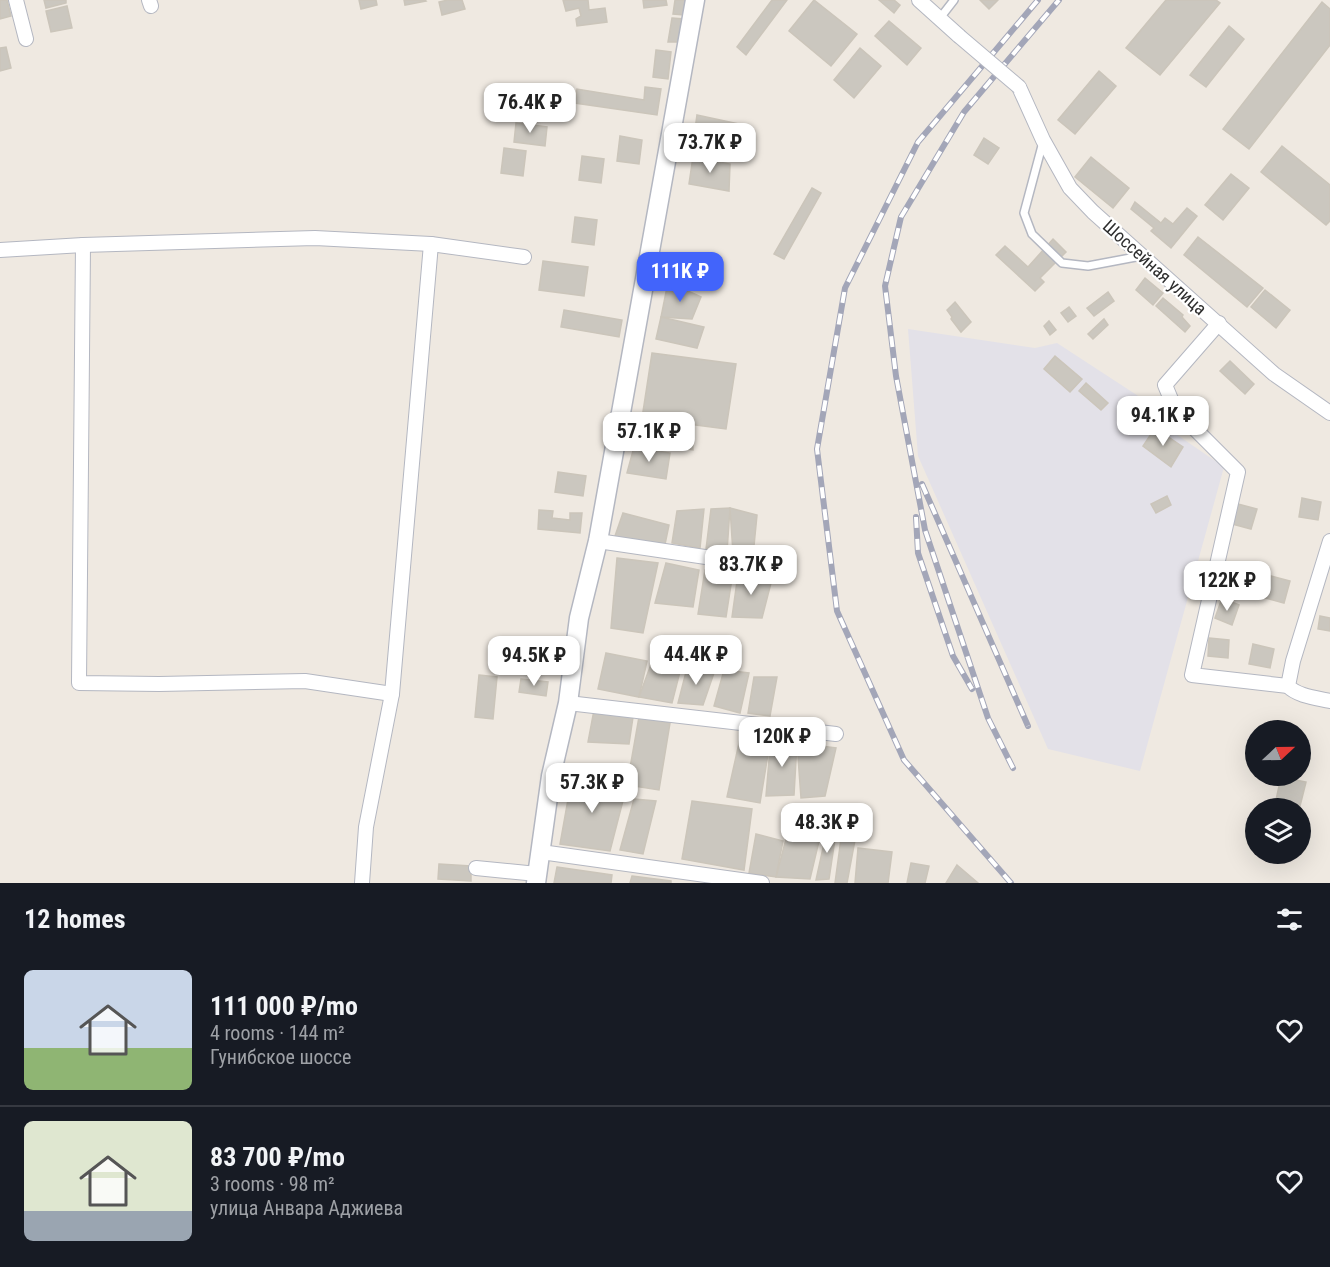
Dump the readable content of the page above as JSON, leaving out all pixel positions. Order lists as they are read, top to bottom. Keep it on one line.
{"streets":{"street":["Шоссейная улица"]},"north":"right","page":{"price":["76.4K ₽","73.7K ₽","111K ₽","94.1K ₽","57.1K ₽","83.7K ₽","122K ₽","44.4K ₽","94.5K ₽","120K ₽","57.3K ₽","48.3K ₽"],"heading":"12 homes","list":[{"name":"111 000 ₽/mo","note":"4 rooms · 144 m² · Гунибское шоссе"},{"name":"83 700 ₽/mo","note":"3 rooms · 98 m² · улица Анвара Аджиева"}]}}
